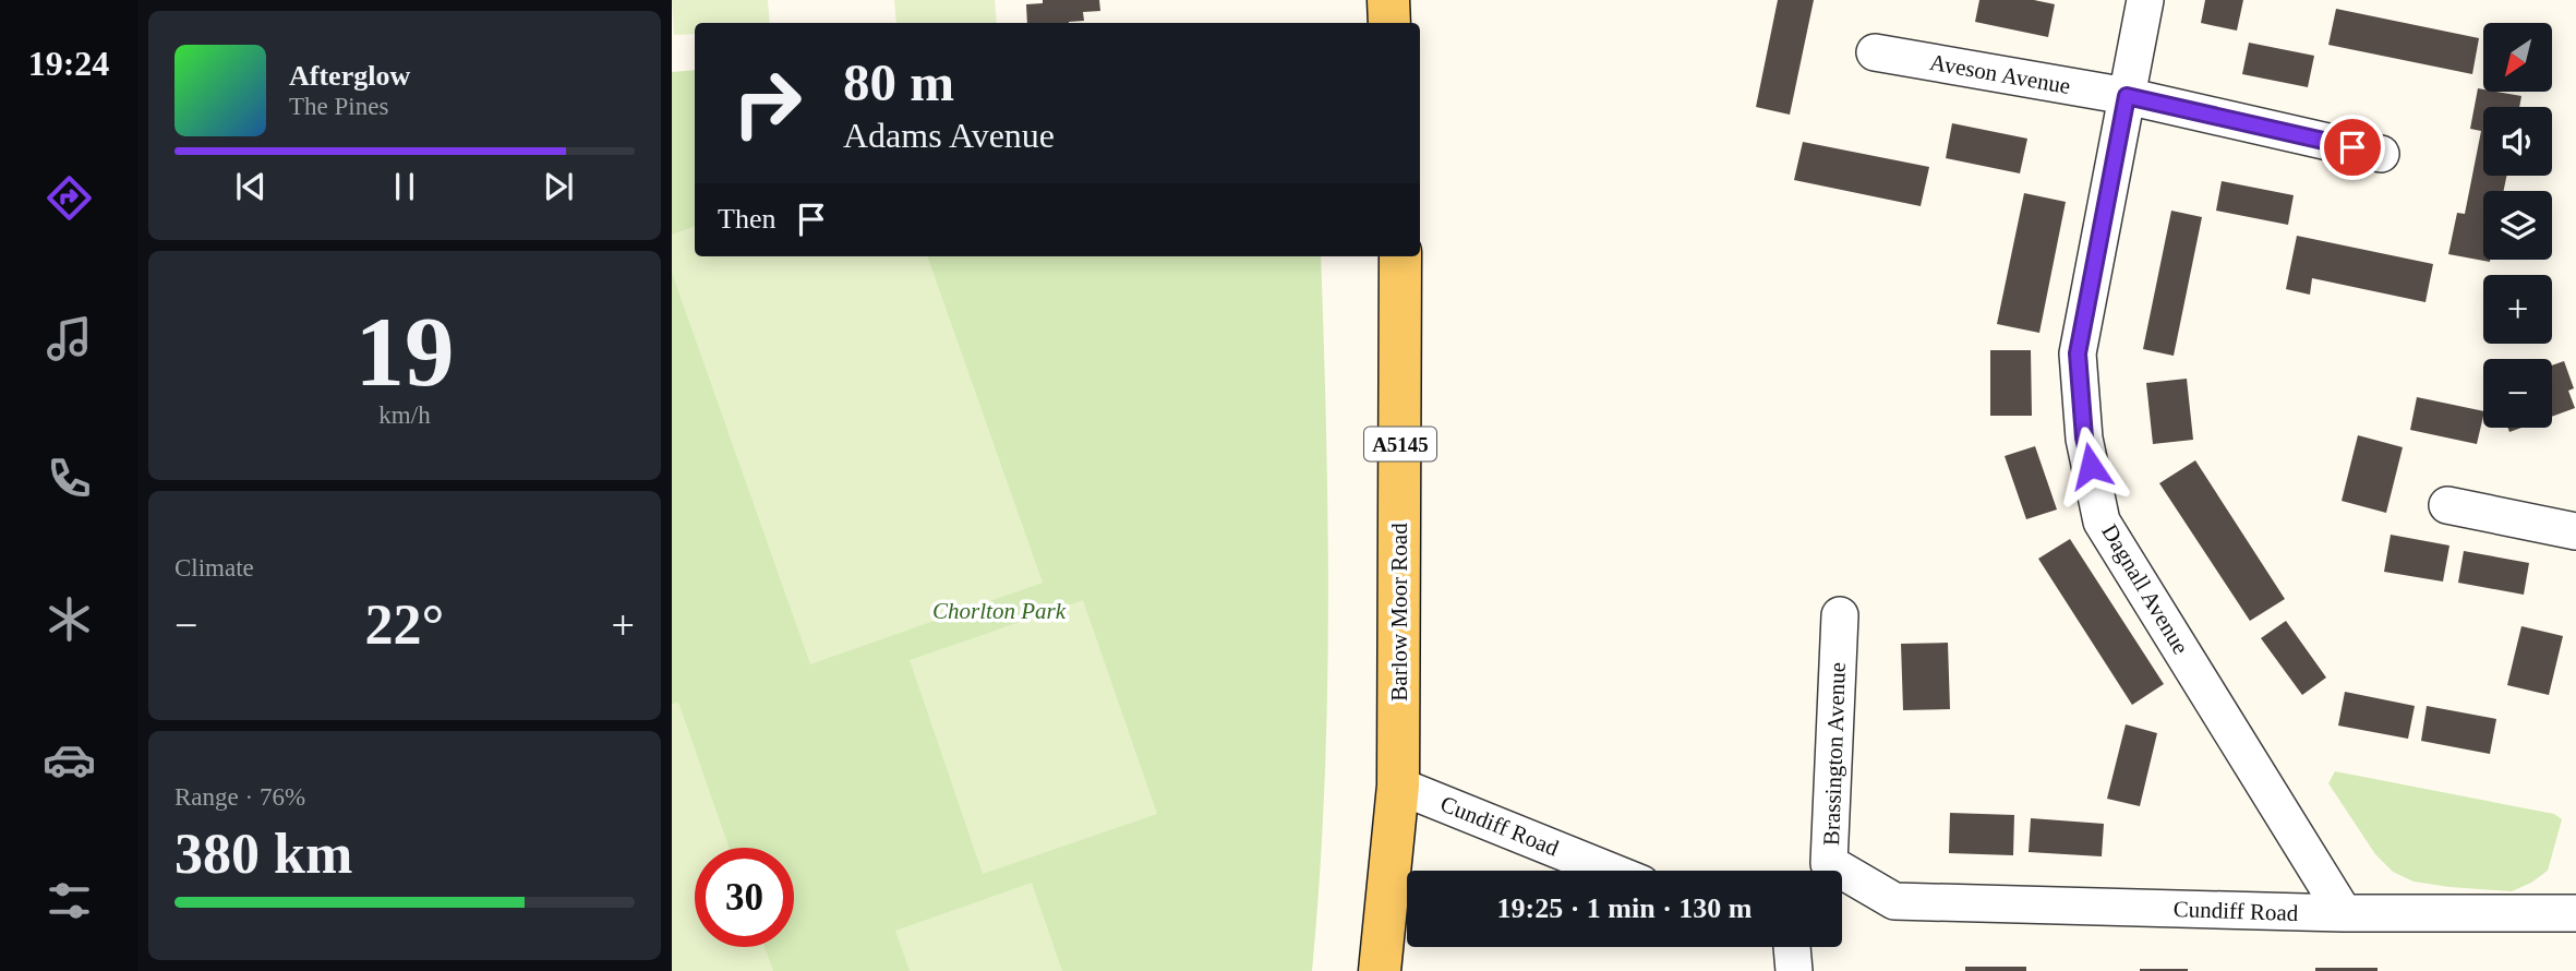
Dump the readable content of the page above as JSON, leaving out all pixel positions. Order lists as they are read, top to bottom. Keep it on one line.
{"streets":{"main road":["A5145","Barlow Moor Road"],"street":["Aveson Avenue","Dagnall Avenue","Brassington Avenue","Cundiff Road"]},"crossings":[["Aveson Avenue","Dagnall Avenue"],["Dagnall Avenue","Cundiff Road"],["Barlow Moor Road","Cundiff Road"],["Brassington Avenue","Cundiff Road"]],"parks":["Chorlton Park"],"north":"bottom left","page":{"tabs":"19:24","map_buttons":["+","−"],"turn":["80 m","Adams Avenue"],"song":["Afterglow","The Pines"],"then":"Then","tile":[["19","km/h"],"Climate",["Range · 76%","380 km"]],"heat":["−","22°","+"],"limit":"30","trip":"19:25 · 1 min · 130 m"}}
